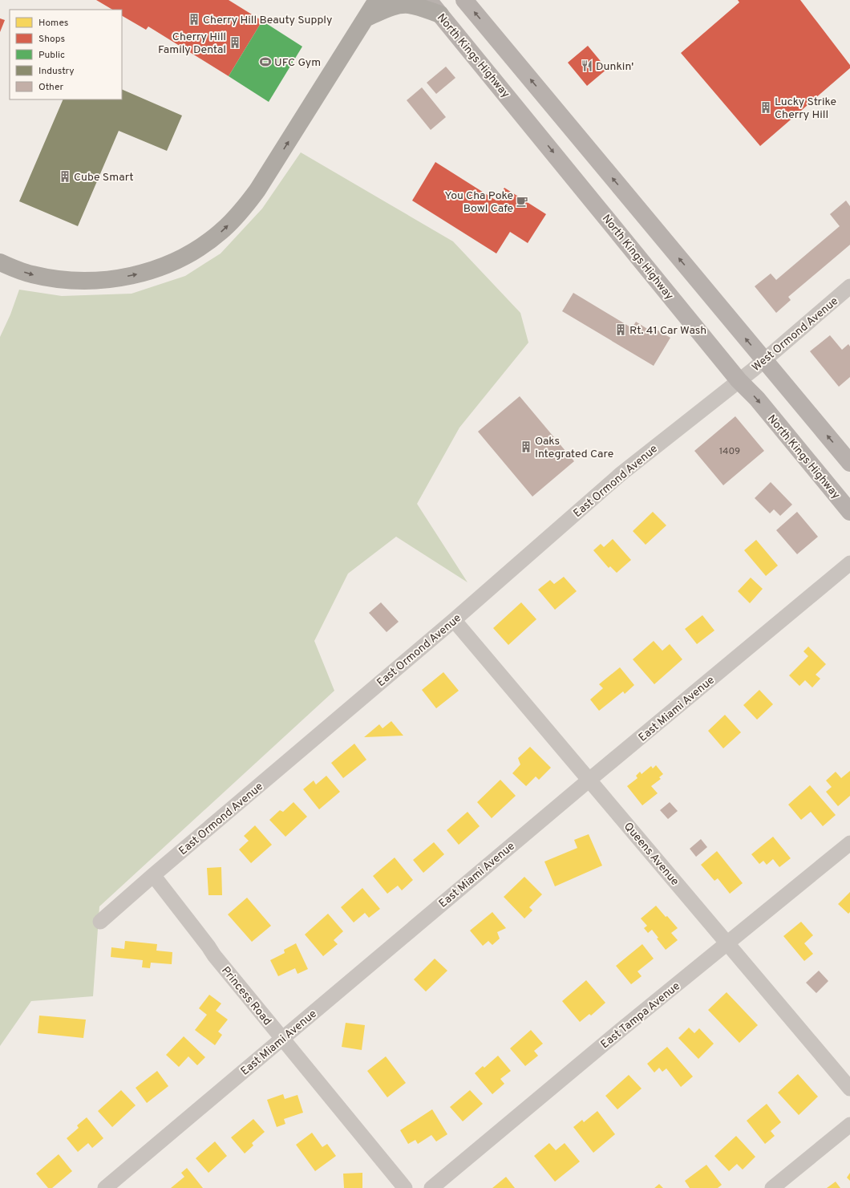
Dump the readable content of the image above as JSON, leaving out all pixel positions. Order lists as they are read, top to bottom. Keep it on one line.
{"streets":{"main road":["North Kings Highway"],"street":["West Ormond Avenue","East Ormond Avenue","East Miami Avenue","Queens Avenue","Princess Road","East Tampa Avenue"]},"crossings":[["North Kings Highway","West Ormond Avenue"],["North Kings Highway","East Ormond Avenue"],["West Ormond Avenue","East Ormond Avenue"],["East Ormond Avenue","Queens Avenue"],["East Ormond Avenue","Princess Road"],["East Miami Avenue","Queens Avenue"],["East Miami Avenue","Princess Road"],["Queens Avenue","East Tampa Avenue"]],"places":{"building":["Cherry Hill Beauty Supply","Cherry Hill Family Dental","Lucky Strike Cherry Hill","Cube Smart","Rt. 41 Car Wash","Oaks Integrated Care"],"sports":["UFC Gym"],"restaurant":["Dunkin'"],"cafe":["You Cha Poke Bowl Cafe"]},"house_numbers":["1409"],"legend":["Homes","Shops","Public","Industry","Other"]}
